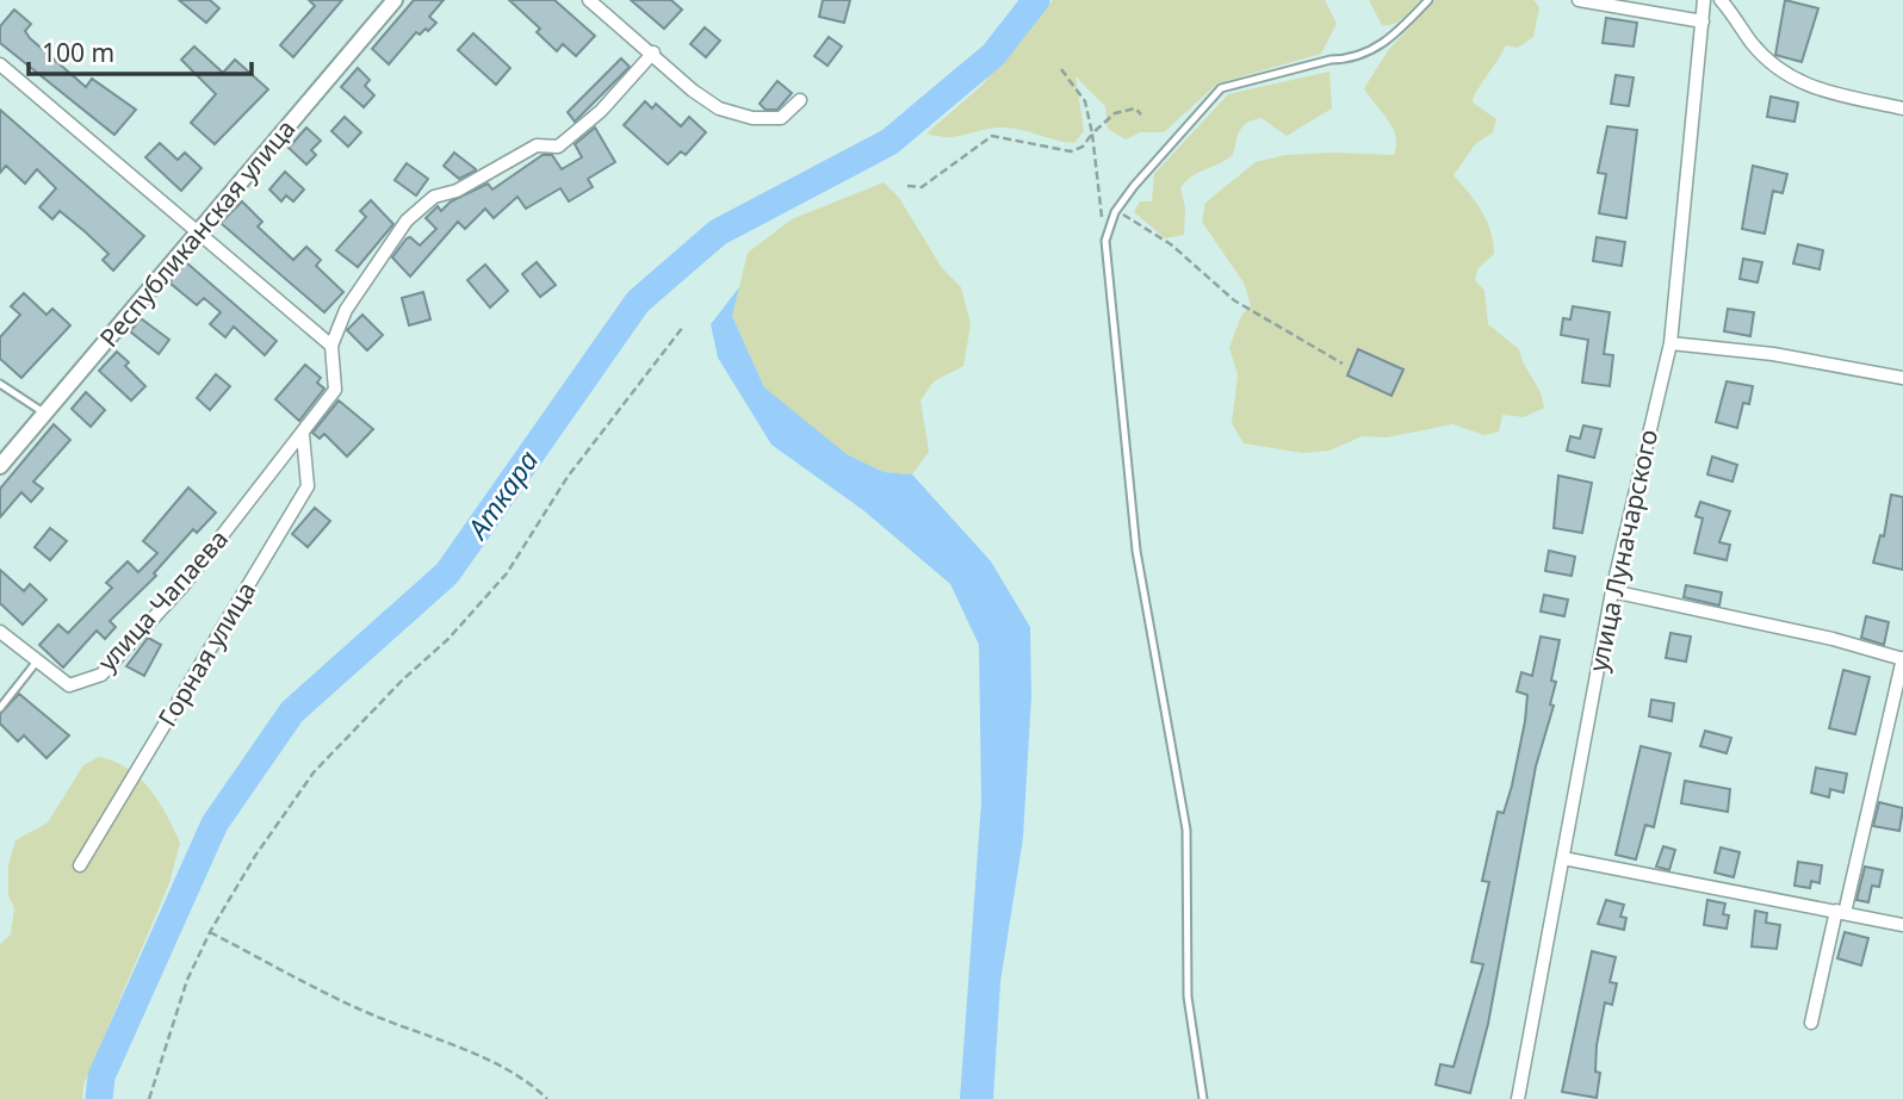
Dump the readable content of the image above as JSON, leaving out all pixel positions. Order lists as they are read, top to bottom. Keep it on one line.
{"streets":{"street":["Республиканская улица","улица Луначарского","улица Чапаева","Горная улица"]},"crossings":[["улица Чапаева","Горная улица"]],"water":["Аткара"],"scale_bar":"100 m"}
